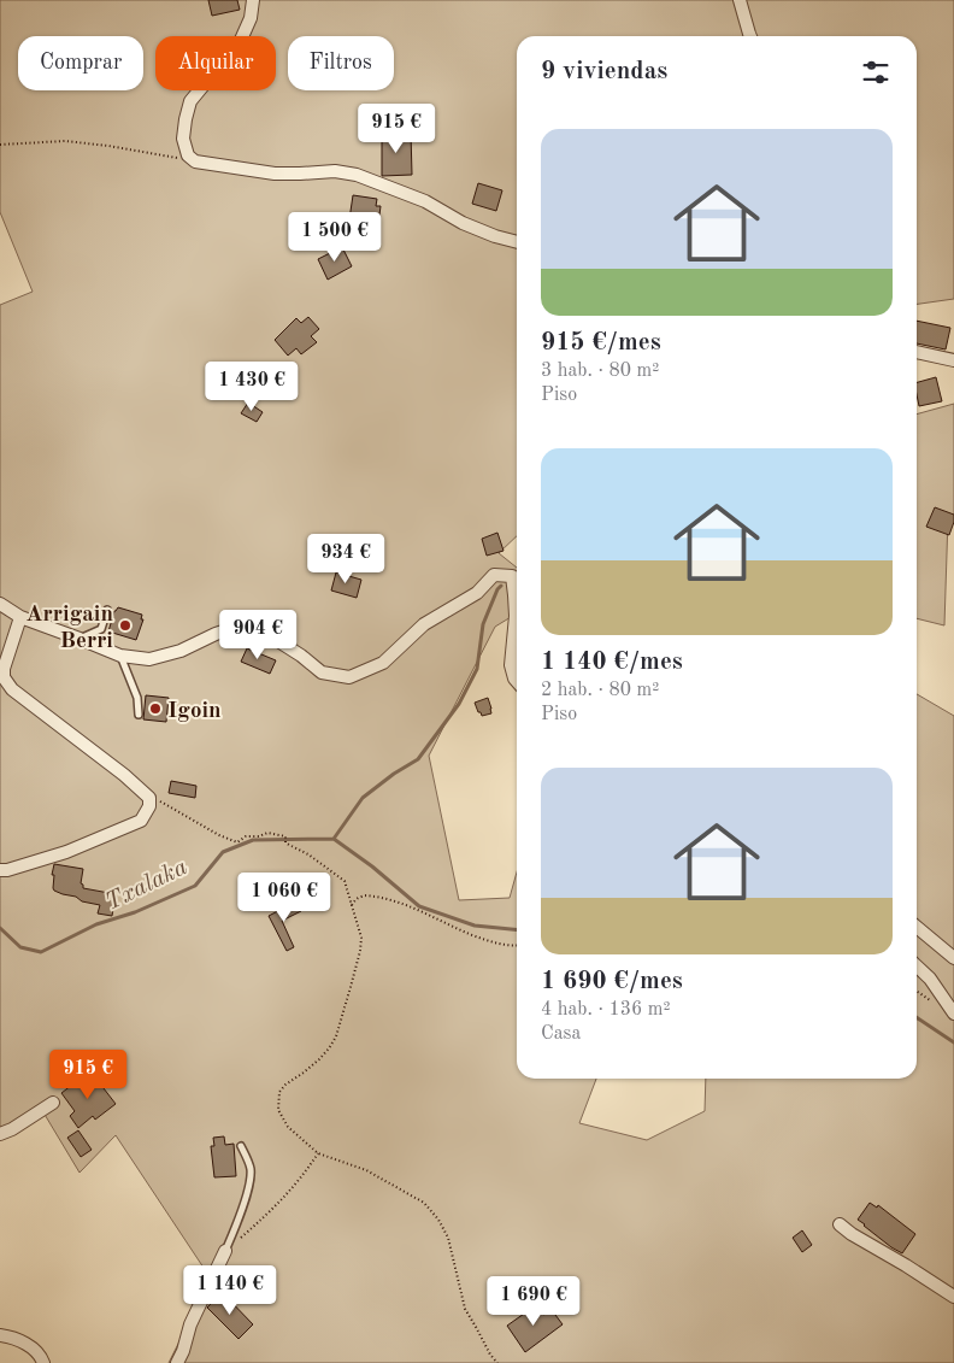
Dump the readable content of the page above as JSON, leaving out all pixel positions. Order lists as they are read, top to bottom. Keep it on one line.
{"water":["Txalaka"],"places":["Arrigain Berri","Igoin"],"page":{"chip":["Comprar","Alquilar","Filtros"],"heading":"9 viviendas","price":["915 €","1 500 €","1 430 €","934 €","904 €","1 060 €","915 €","1 140 €","1 690 €"],"list":[{"name":"915 €/mes","note":"3 hab. · 80 m² · Piso"},{"name":"1 140 €/mes","note":"2 hab. · 80 m² · Piso"},{"name":"1 690 €/mes","note":"4 hab. · 136 m² · Casa"}]}}
